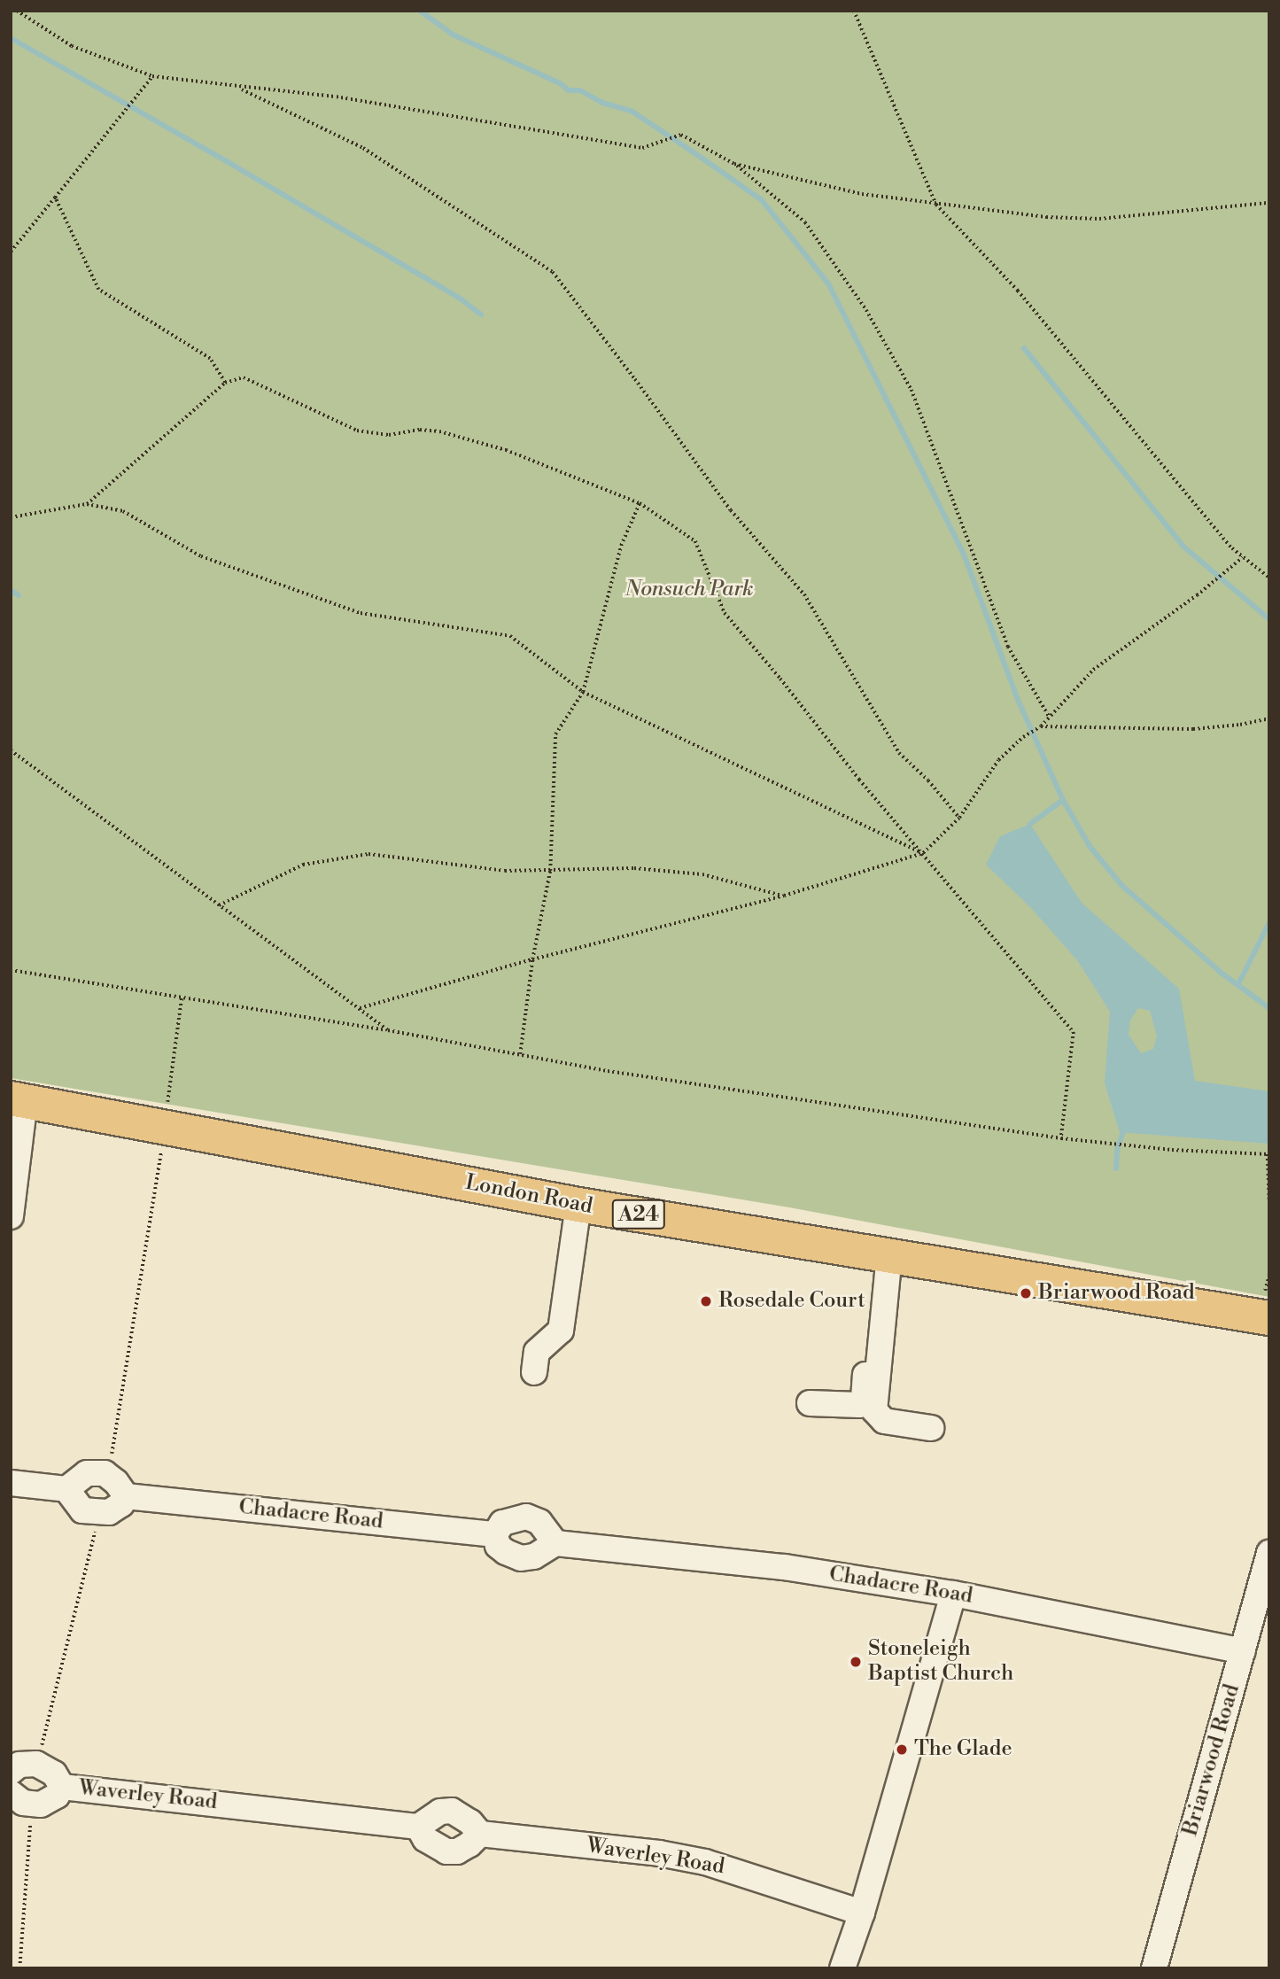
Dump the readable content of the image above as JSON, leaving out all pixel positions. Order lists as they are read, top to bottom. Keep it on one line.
{"streets":{"highway":["London Road","A24"],"street":["Chadacre Road","Briarwood Road","Waverley Road"]},"crossings":[["Chadacre Road","Briarwood Road"]],"parks":["Nonsuch Park"],"places":["Briarwood Road","Rosedale Court","Stoneleigh Baptist Church","The Glade"]}
